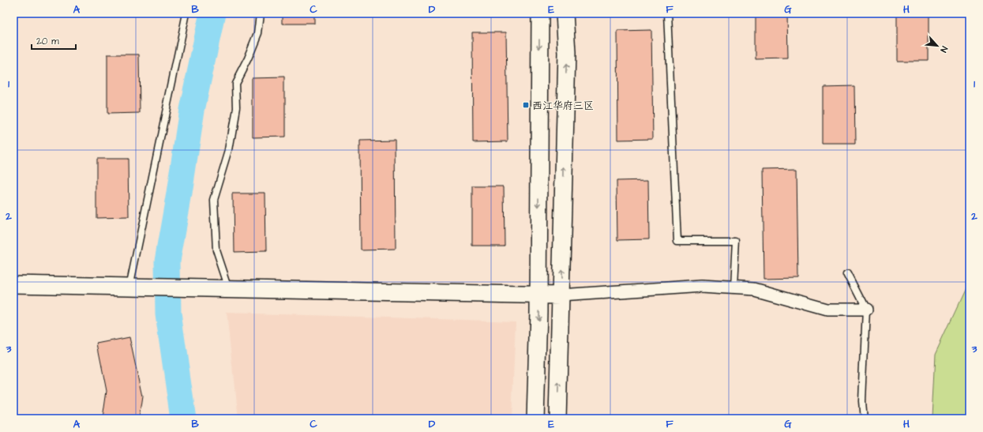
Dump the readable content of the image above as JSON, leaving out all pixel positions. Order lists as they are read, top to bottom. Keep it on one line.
{"places":{"transit":["西江华府三区"]},"scale_bar":"20 m","north":"bottom right","grid":{"columns":["A","B","C","D","E","F","G","H"],"rows":["1","2","3"]}}
